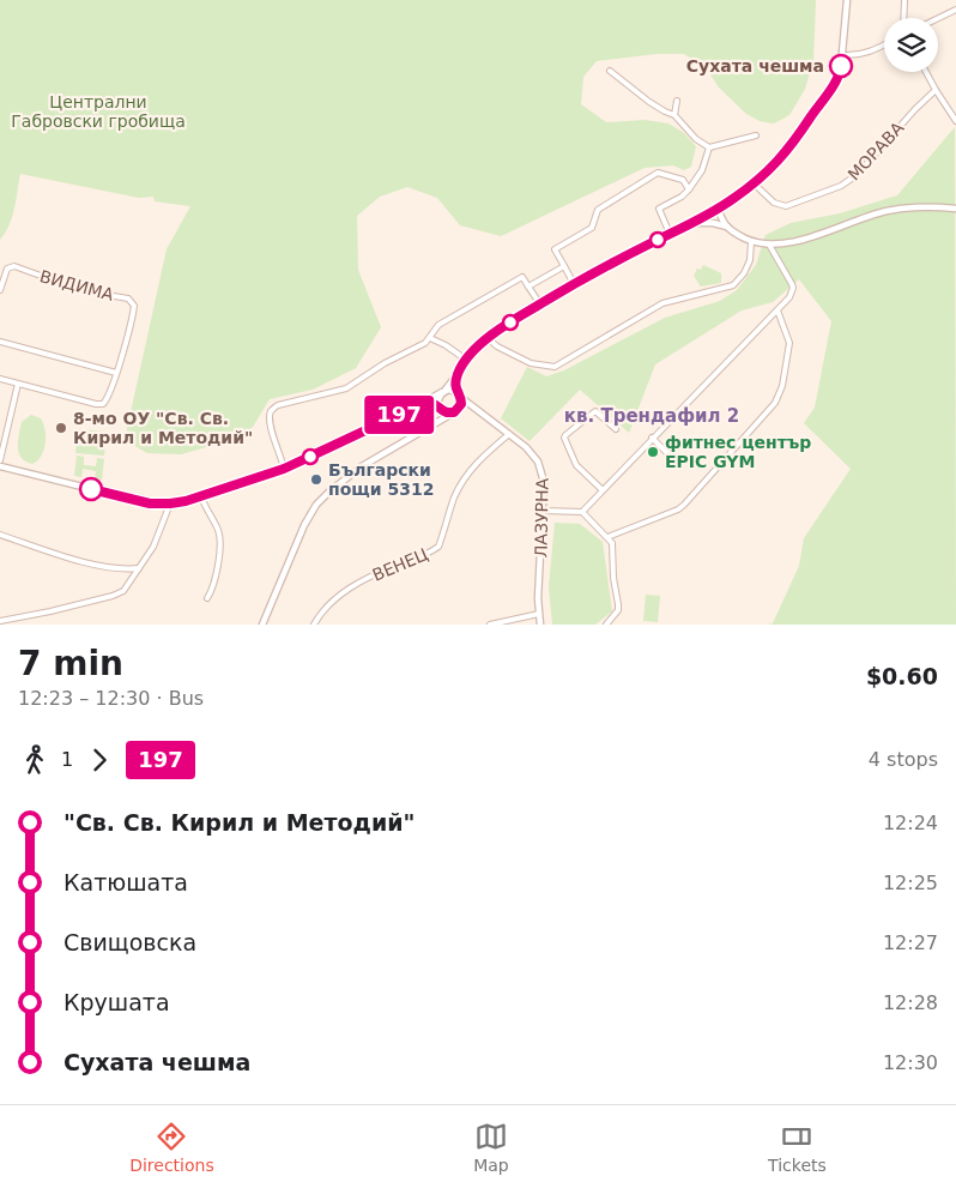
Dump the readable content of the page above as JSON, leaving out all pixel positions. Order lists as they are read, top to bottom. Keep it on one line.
{"streets":{"street":["МОРАВА","ВИДИМА","ЛАЗУРНА","ВЕНЕЦ"]},"crossings":[["ЛАЗУРНА","ВЕНЕЦ"]],"districts":["кв. Трендафил 2"],"parks":["Централни Габровски гробища"],"places":["Сухата чешма","8-мо ОУ \"Св. Св. Кирил и Методий\"","фитнес център EPIC GYM","Български пощи 5312"],"lines":["bus line 197"],"page":{"on_map":"197","heading":["7 min","12:23 – 12:30 · Bus","$0.60"],"legs":["1","197","4 stops"],"list":[{"name":"\"Св. Св. Кирил и Методий\"","value":"12:24"},{"name":"Катюшата","value":"12:25"},{"name":"Свищовска","value":"12:27"},{"name":"Крушата","value":"12:28"},{"name":"Сухата чешма","value":"12:30"}],"tabs":["Directions","Map","Tickets"]}}
